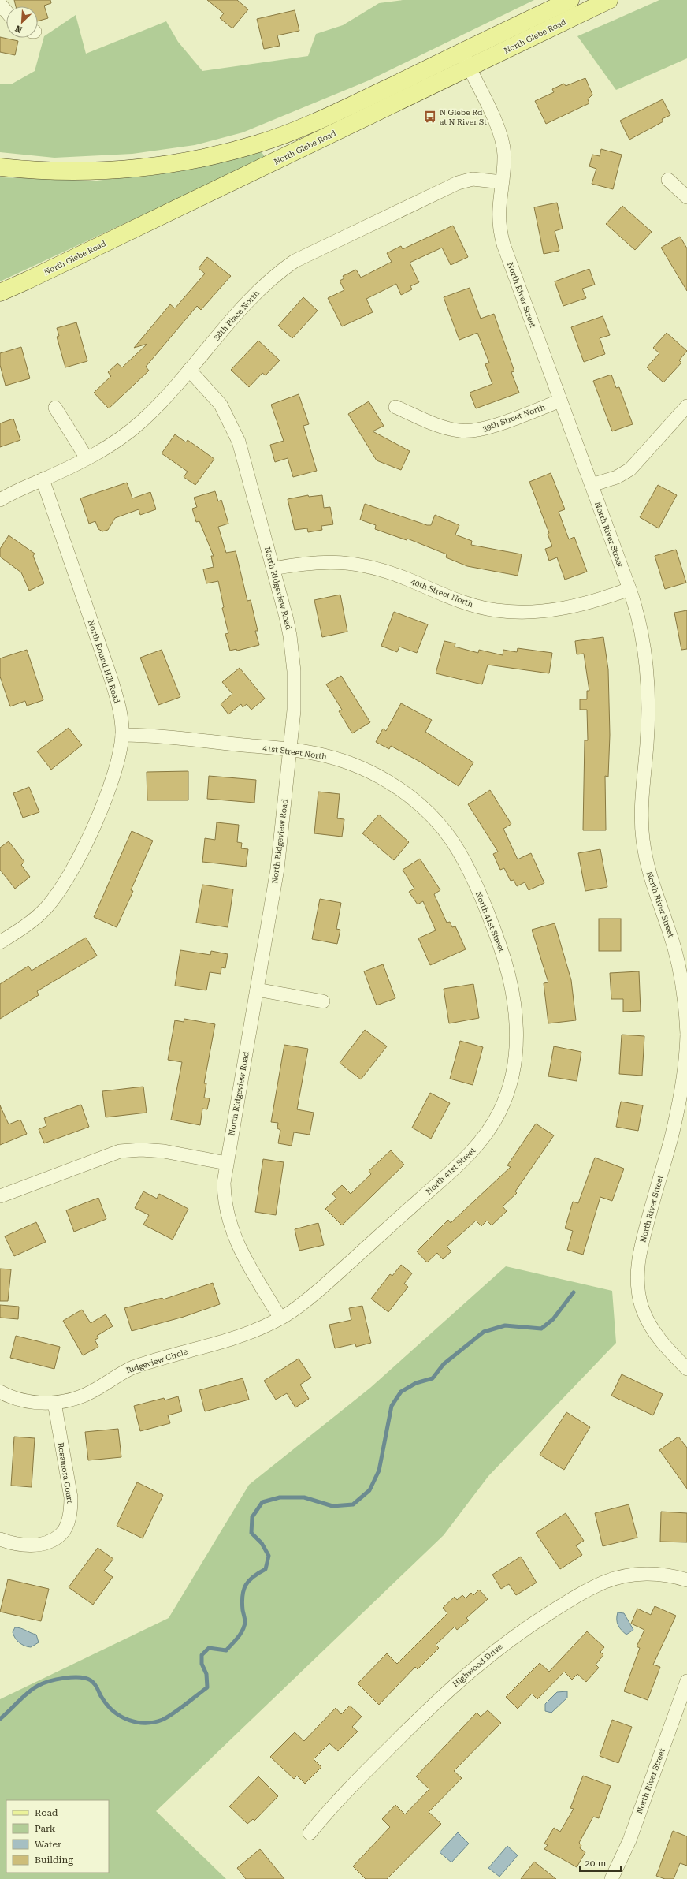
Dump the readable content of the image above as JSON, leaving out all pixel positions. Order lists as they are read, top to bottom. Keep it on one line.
{"streets":{"main road":["North Glebe Road"],"street":["North River Street","38th Place North","39th Street North","North Ridgeview Road","40th Street North","North Round Hill Road","41st Street North","North 41st Street","Ridgeview Circle","Rosamora Court","Highwood Drive"]},"crossings":[["North Glebe Road","North River Street"],["North River Street","38th Place North"],["North River Street","39th Street North"],["North River Street","40th Street North"],["38th Place North","North Ridgeview Road"],["38th Place North","North Round Hill Road"],["North Ridgeview Road","40th Street North"],["North Ridgeview Road","41st Street North"],["North Ridgeview Road","North 41st Street"],["North Ridgeview Road","Ridgeview Circle"],["North Round Hill Road","41st Street North"],["41st Street North","North 41st Street"],["North 41st Street","Ridgeview Circle"],["Ridgeview Circle","Rosamora Court"]],"places":{"bus stop":["N Glebe Rd at N River St"]},"legend":["Road","Park","Water","Building"],"scale_bar":"20 m","north":"bottom left"}
